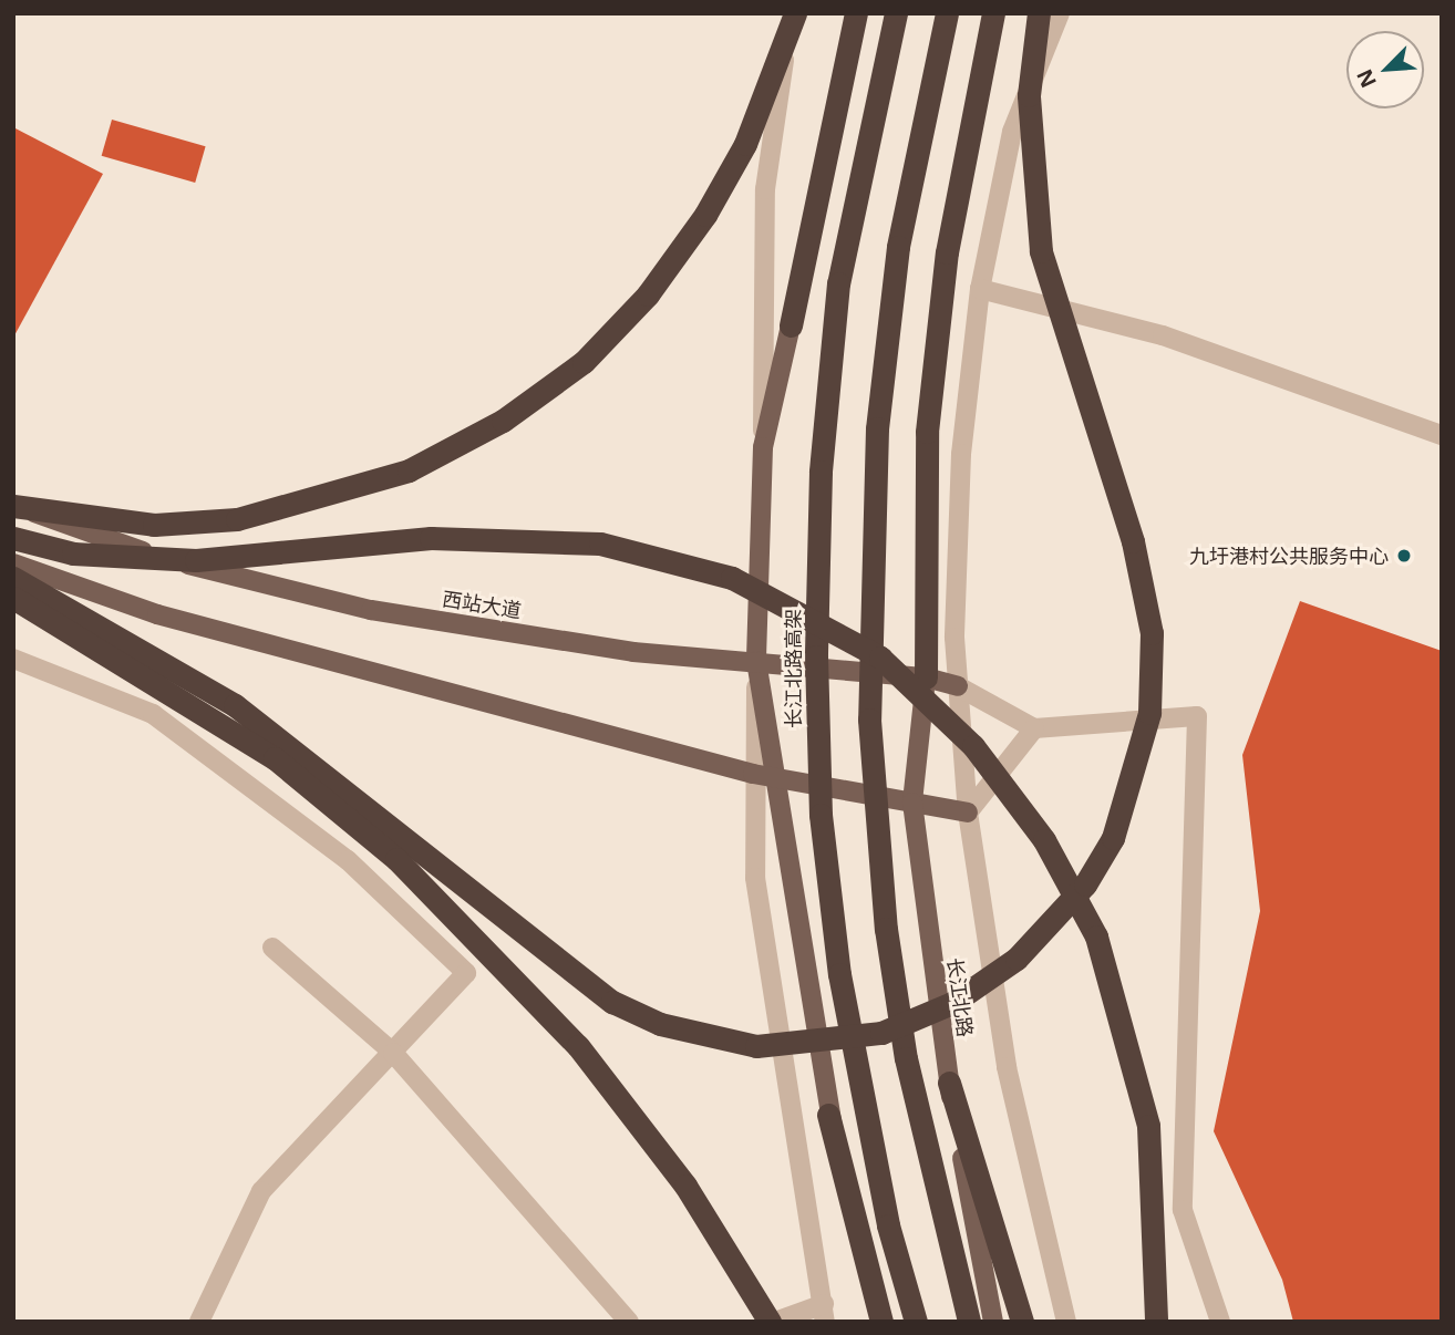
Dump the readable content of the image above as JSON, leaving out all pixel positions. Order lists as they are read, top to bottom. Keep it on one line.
{"streets":{"highway":["长江北路高架"],"main road":["西站大道","长江北路"]},"crossings":[["西站大道","长江北路"]],"places":["九圩港村公共服务中心"],"north":"bottom left"}
